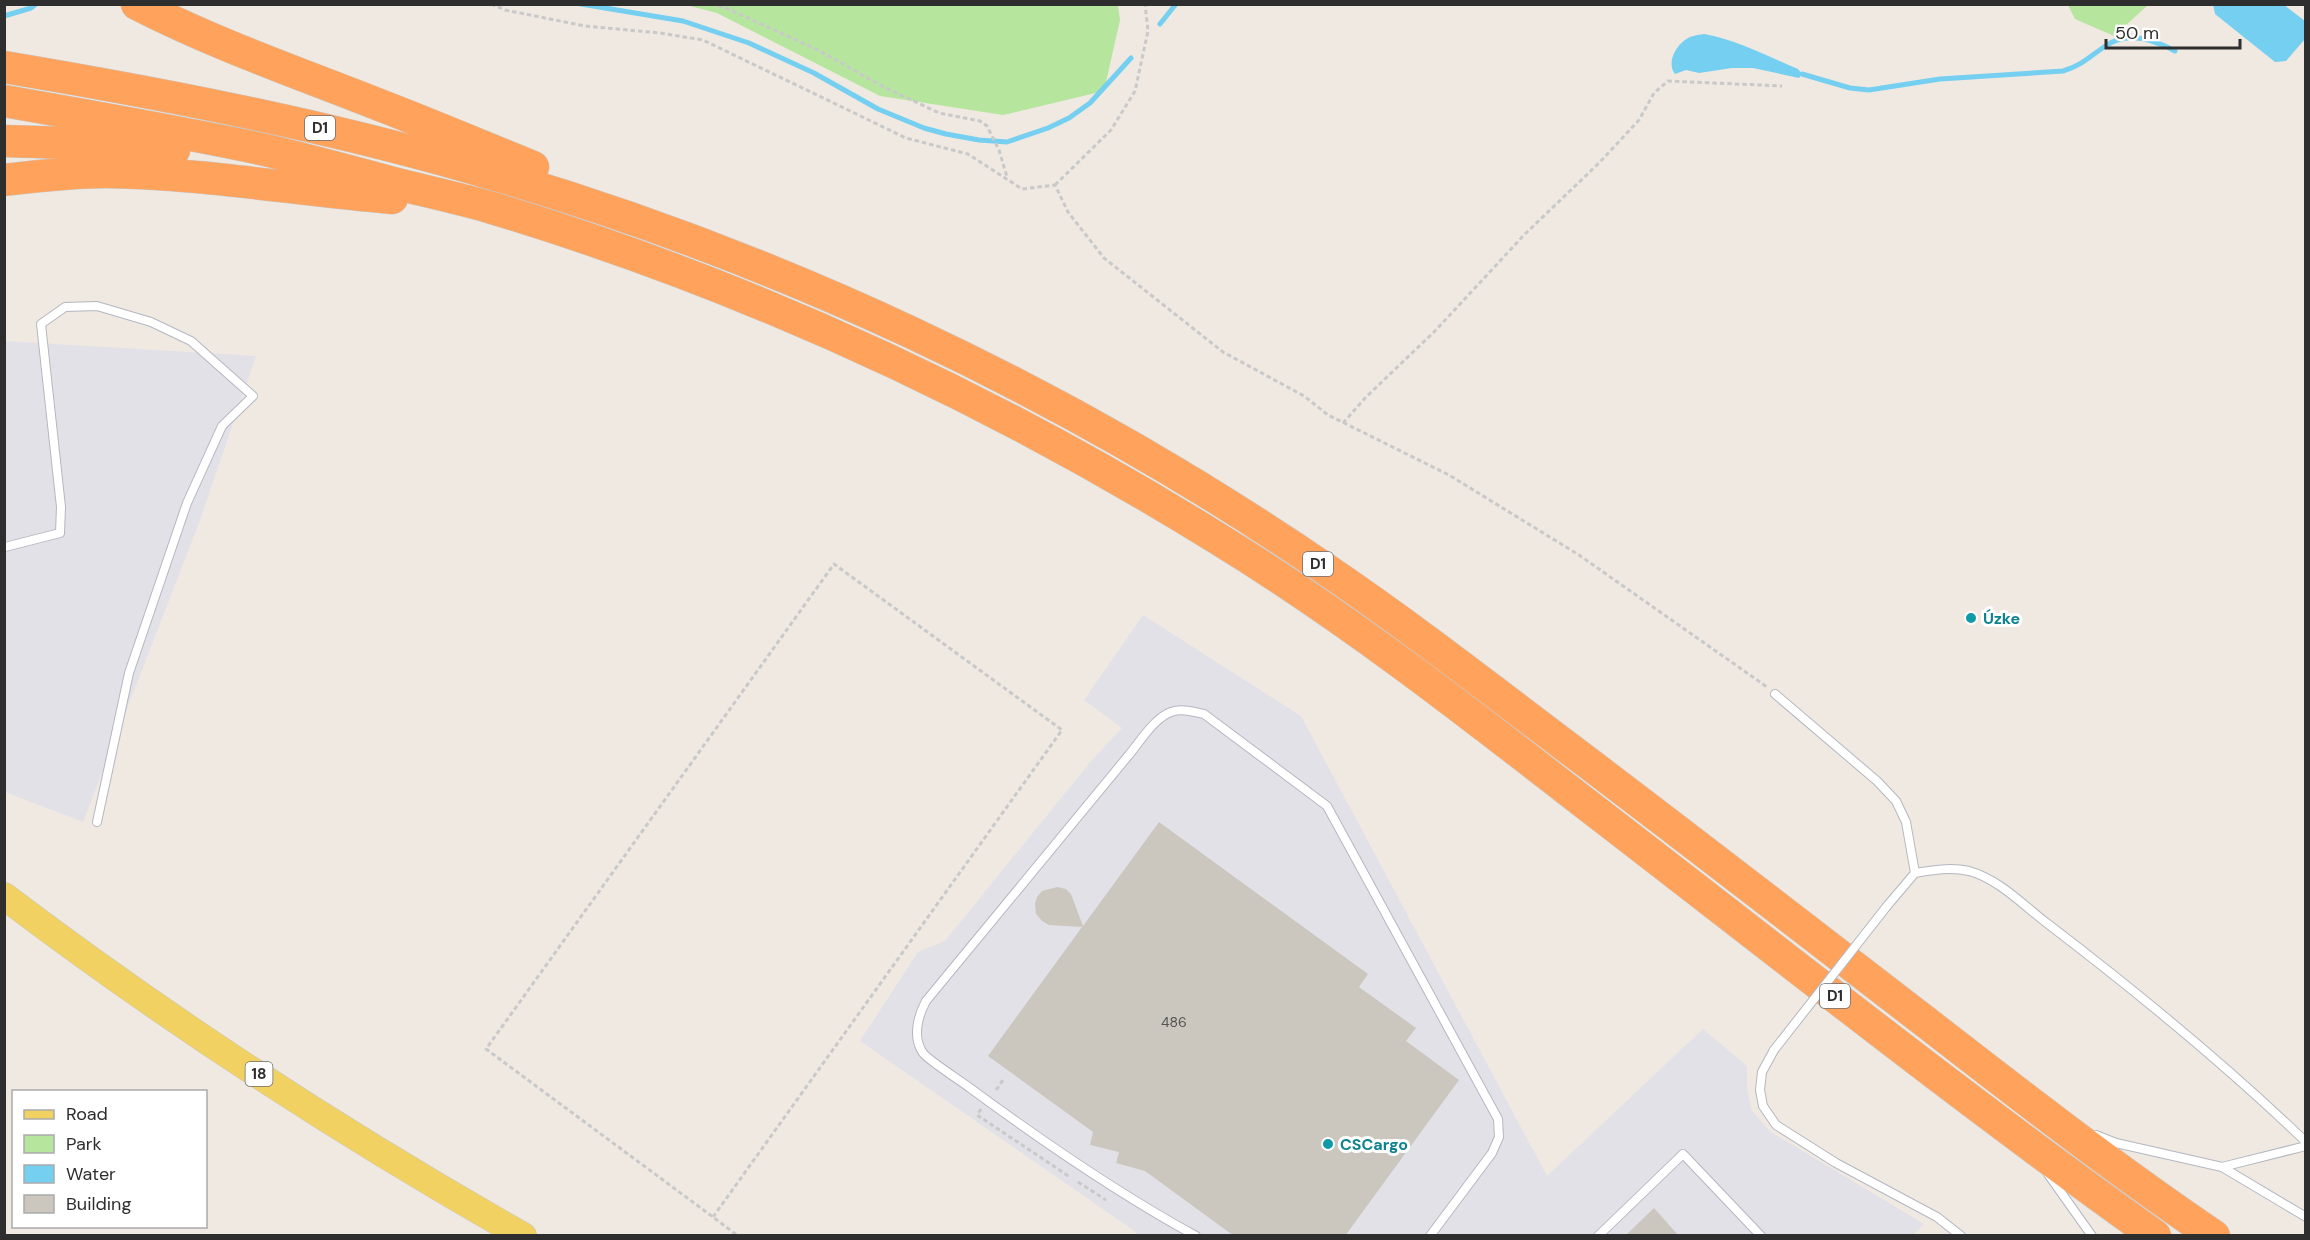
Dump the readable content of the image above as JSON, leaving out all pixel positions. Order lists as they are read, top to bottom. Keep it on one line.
{"streets":{"highway":["D1"],"main road":["18"]},"places":["Úzke","CSCargo"],"house_numbers":["486"],"legend":["Road","Park","Water","Building"],"scale_bar":"50 m"}
